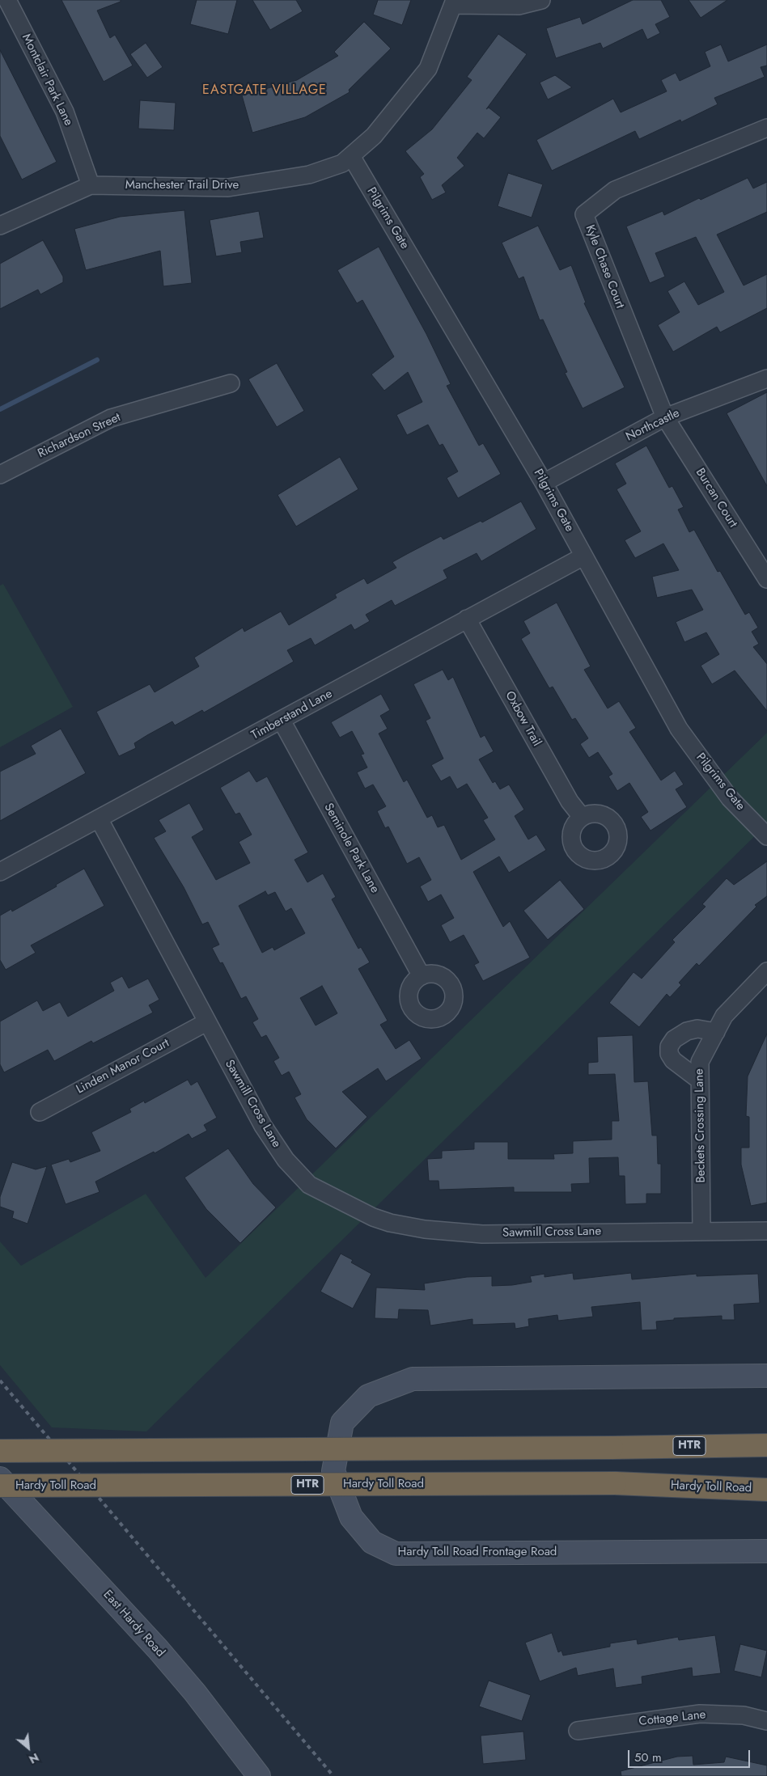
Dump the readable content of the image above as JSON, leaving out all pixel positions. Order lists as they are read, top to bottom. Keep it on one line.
{"streets":{"highway":["HTR","Hardy Toll Road"],"street":["Montclair Park Lane","Manchester Trail Drive","Pilgrims Gate","Kyle Chase Court","Northcastle","Richardson Street","Burcan Court","Timberstand Lane","Oxbow Trail","Seminole Park Lane","Linden Manor Court","Sawmill Cross Lane","Beckets Crossing Lane","Hardy Toll Road Frontage Road","East Hardy Road","Cottage Lane"]},"crossings":[["Montclair Park Lane","Manchester Trail Drive"],["Manchester Trail Drive","Pilgrims Gate"],["Pilgrims Gate","Northcastle"],["Pilgrims Gate","Timberstand Lane"],["Kyle Chase Court","Northcastle"],["Kyle Chase Court","Burcan Court"],["Northcastle","Burcan Court"],["Timberstand Lane","Oxbow Trail"],["Timberstand Lane","Seminole Park Lane"],["Timberstand Lane","Sawmill Cross Lane"],["Linden Manor Court","Sawmill Cross Lane"],["Sawmill Cross Lane","Beckets Crossing Lane"]],"districts":["EASTGATE VILLAGE"],"scale_bar":"50 m","north":"bottom right"}
